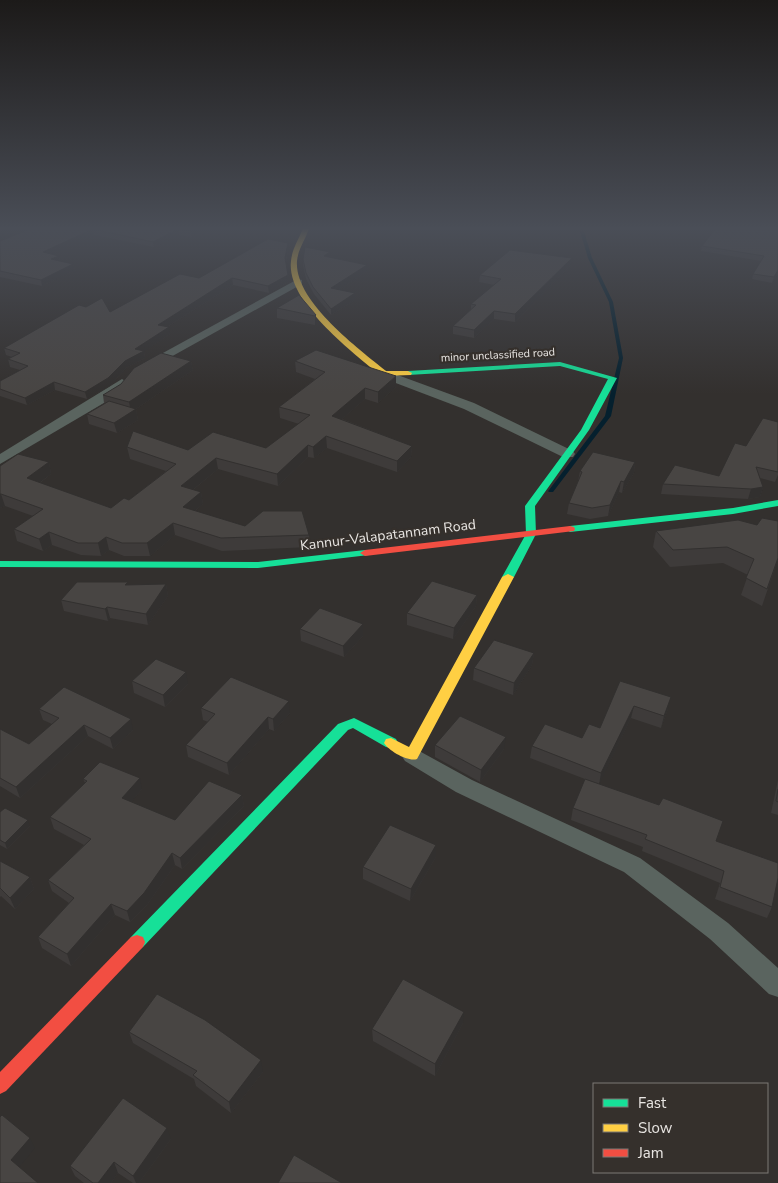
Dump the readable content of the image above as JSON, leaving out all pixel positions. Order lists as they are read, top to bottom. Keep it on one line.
{"streets":{"street":["minor unclassified road","Kannur-Valapatannam Road"]},"crossings":[["minor unclassified road","Kannur-Valapatannam Road"]],"legend":["Fast","Slow","Jam"]}
